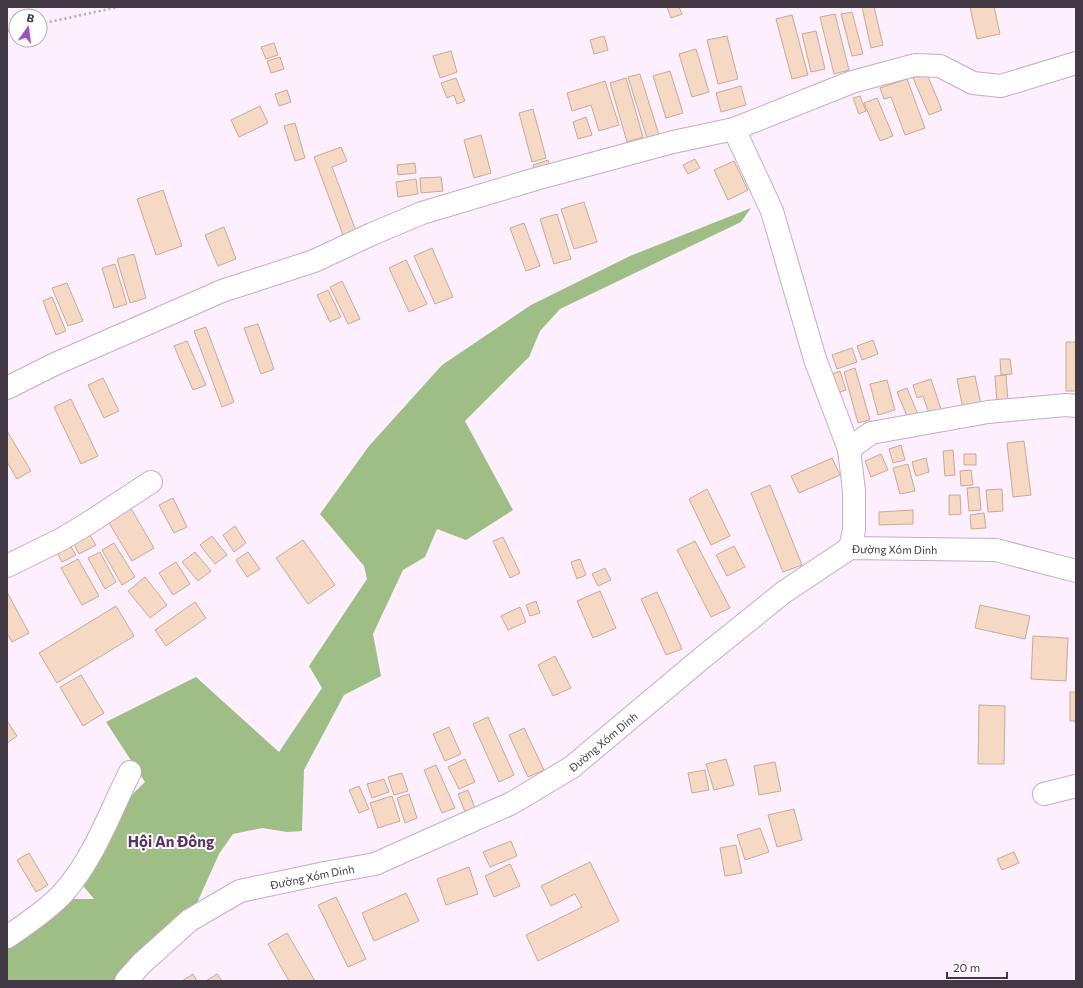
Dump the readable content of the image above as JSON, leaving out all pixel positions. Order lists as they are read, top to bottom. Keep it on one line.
{"streets":{"street":["Đường Xóm Dinh"]},"districts":["Hội An Đông"],"scale_bar":"20 m","north":"top"}
